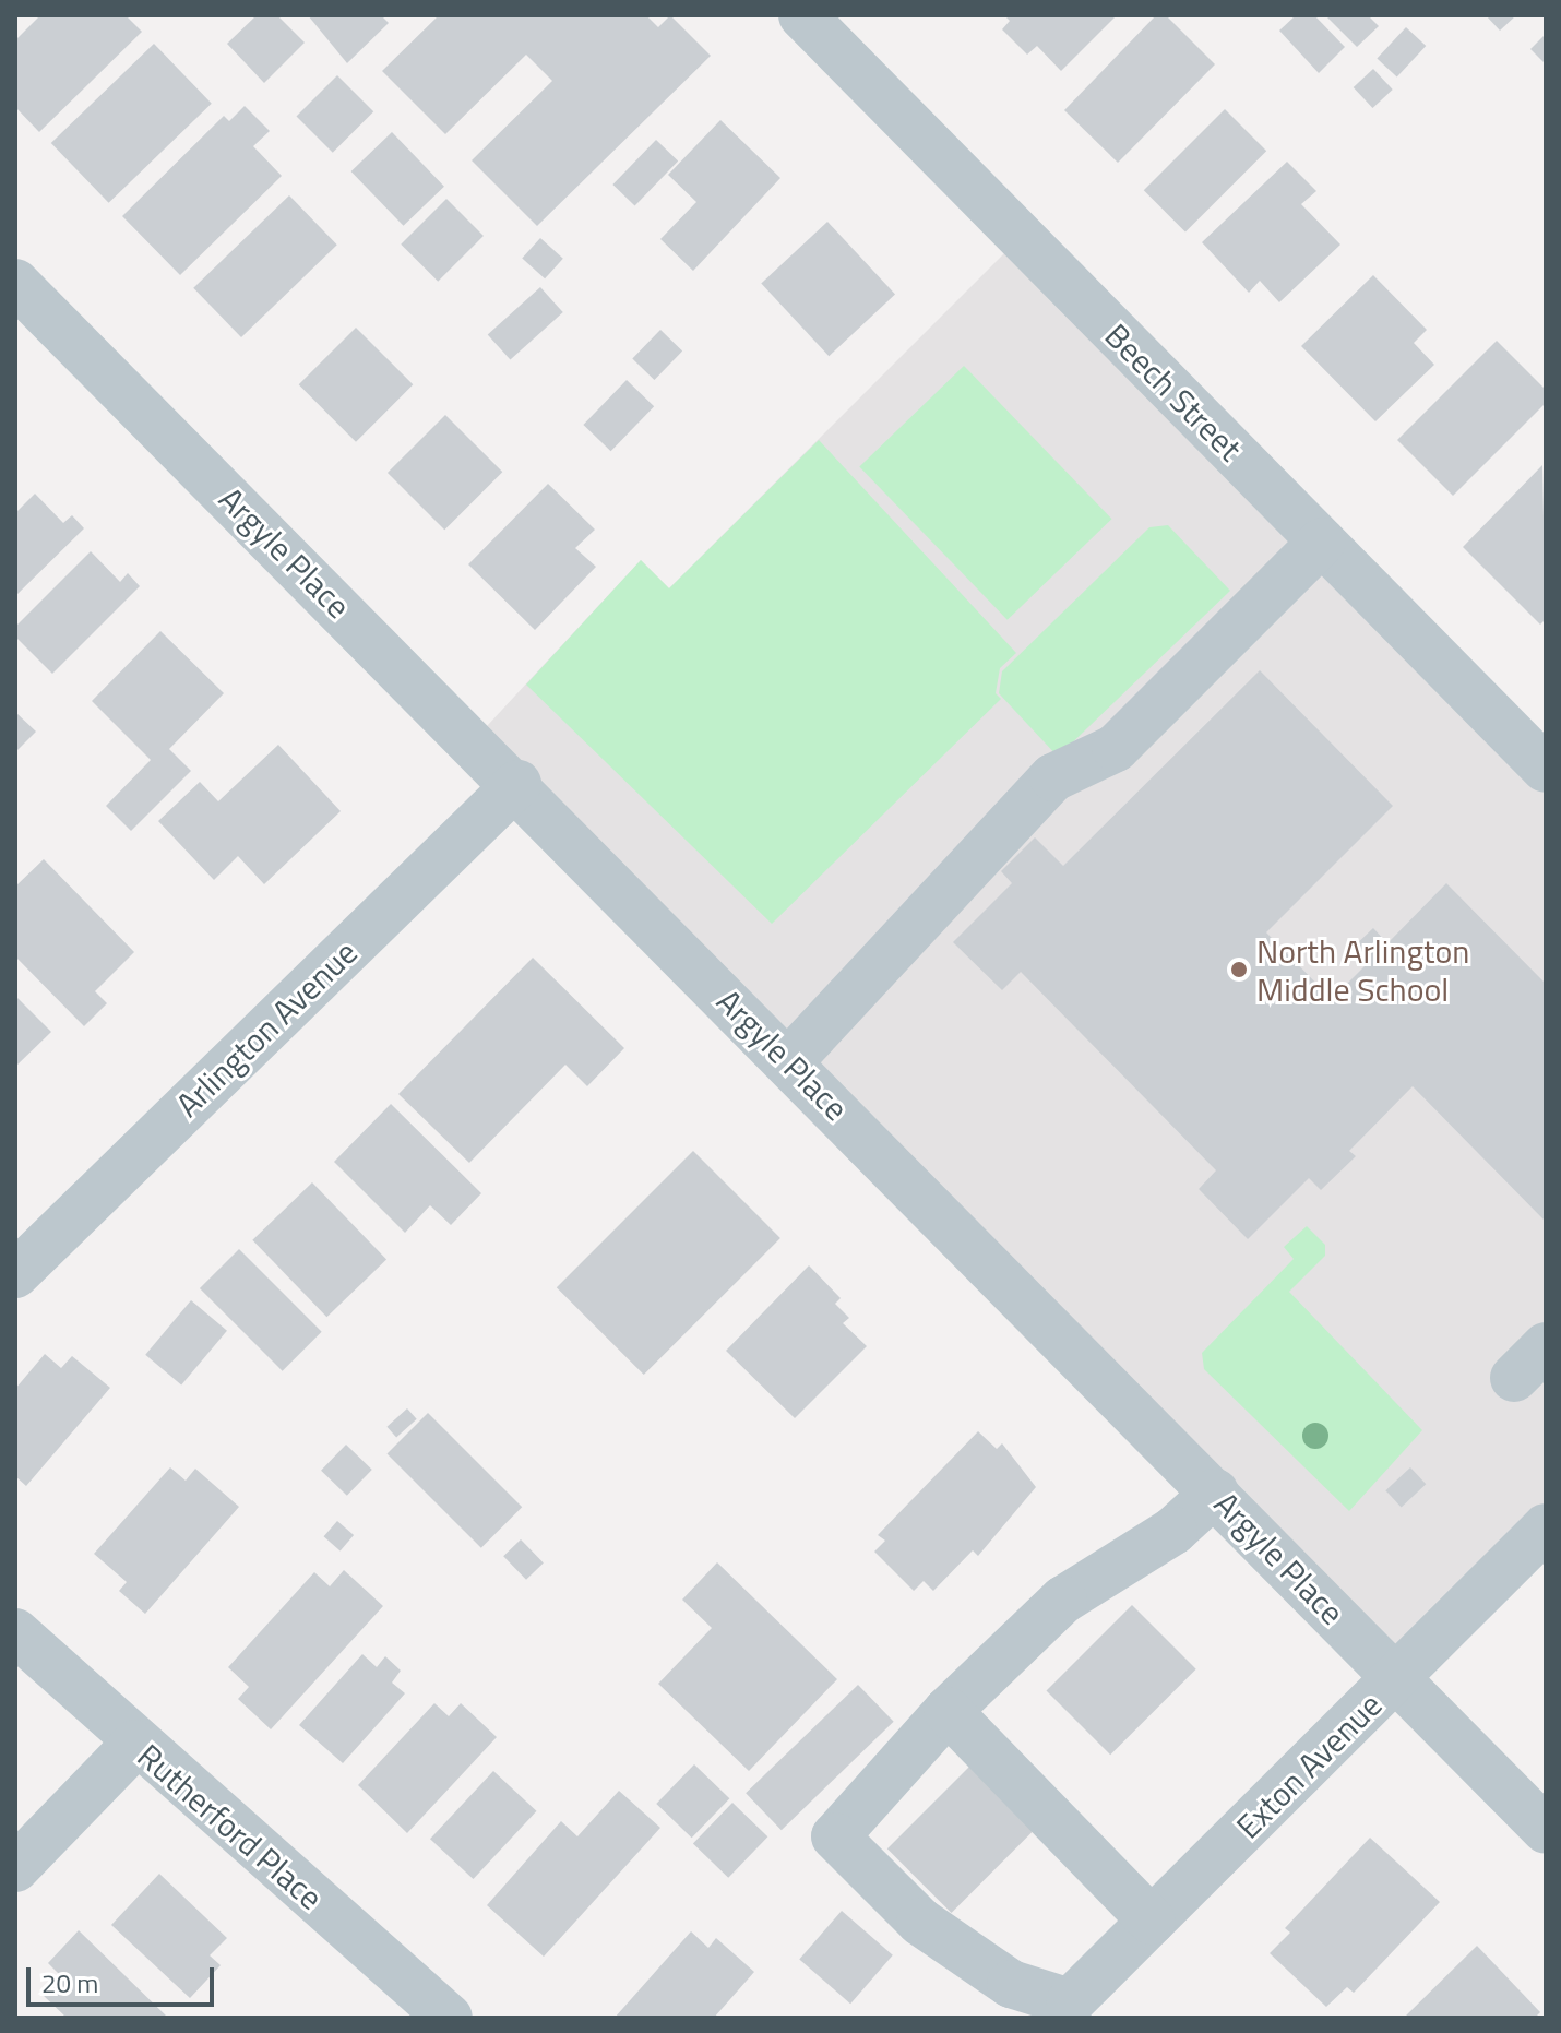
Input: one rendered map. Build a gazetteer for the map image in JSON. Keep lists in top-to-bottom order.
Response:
{
  "streets": {
    "street": [
      "Beech Street",
      "Argyle Place",
      "Arlington Avenue",
      "Exton Avenue",
      "Rutherford Place"
    ]
  },
  "crossings": [
    ["Argyle Place", "Arlington Avenue"],
    ["Argyle Place", "Exton Avenue"]
  ],
  "places": ["North Arlington Middle School"],
  "scale_bar": "20 m"
}
